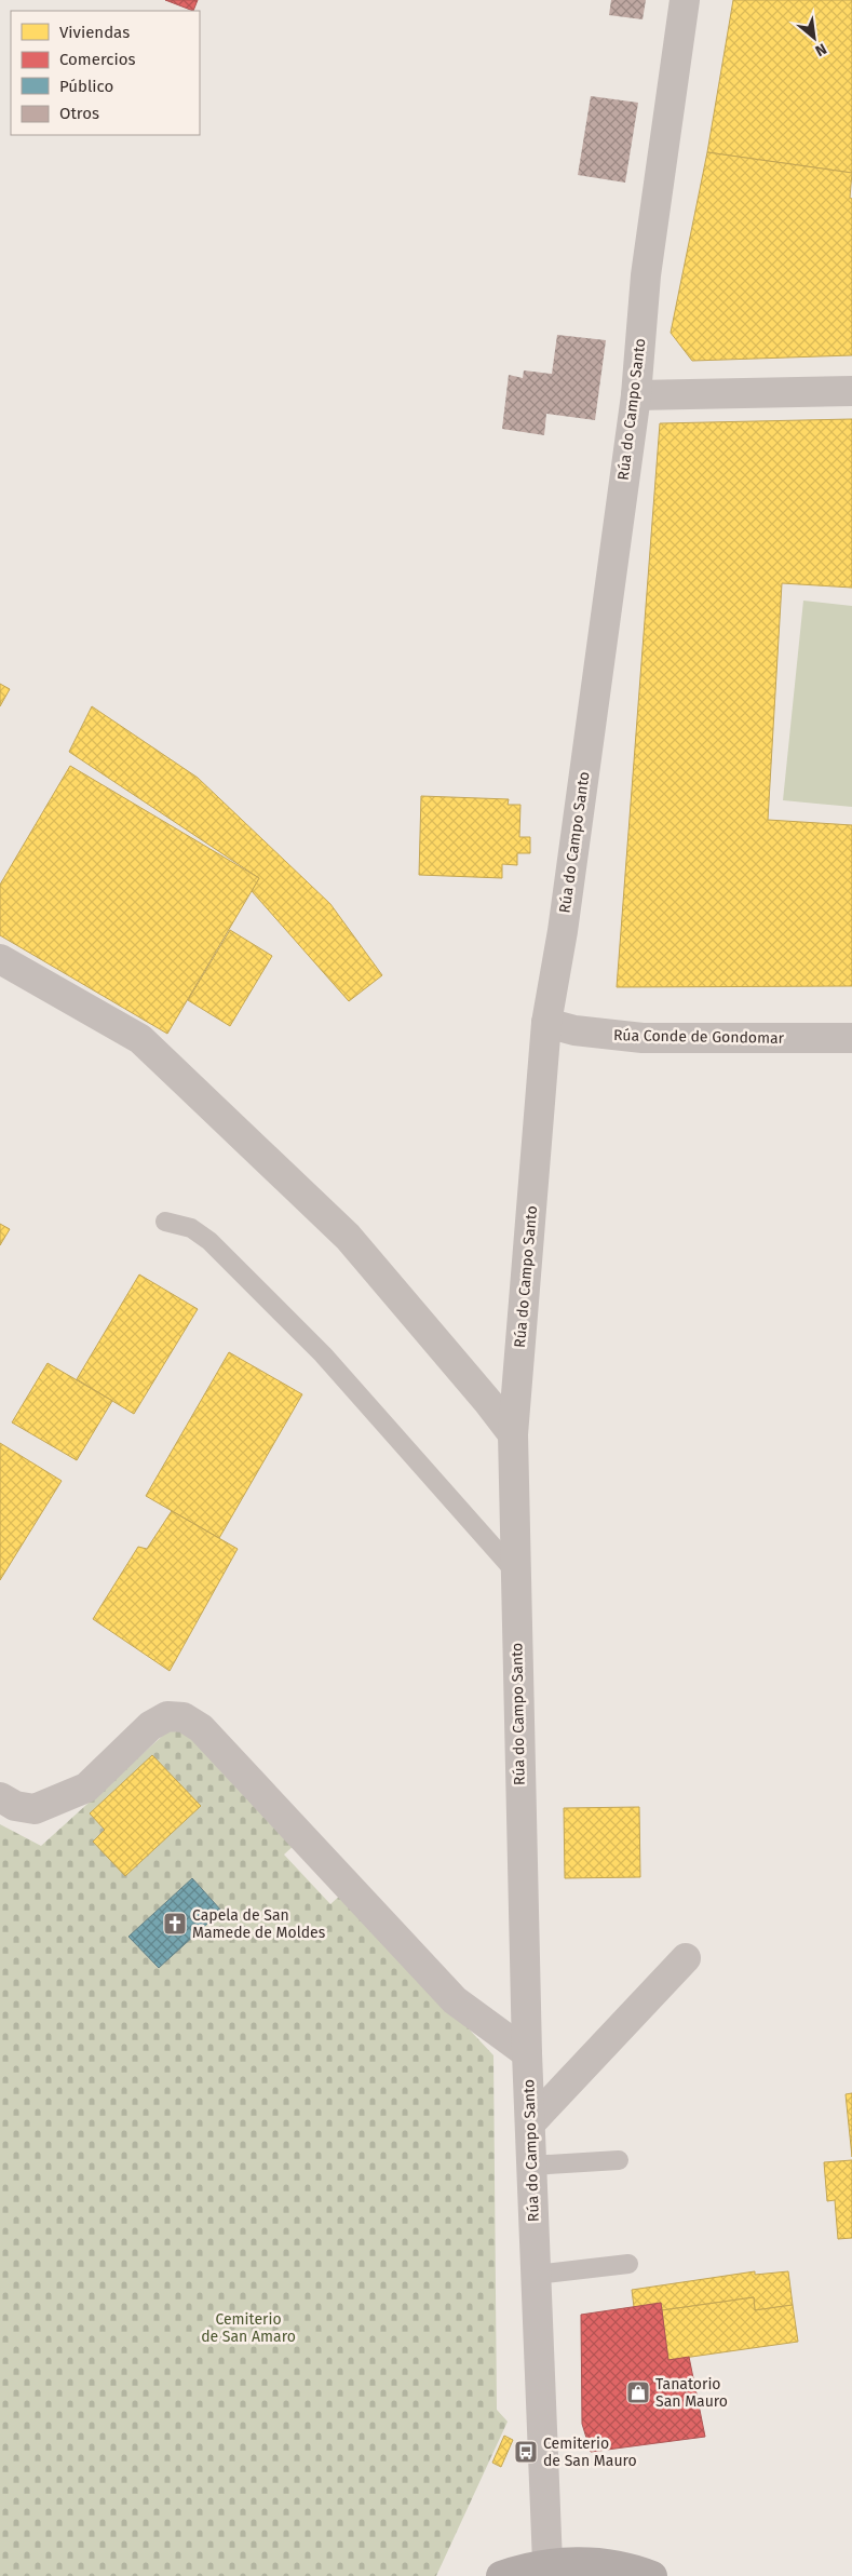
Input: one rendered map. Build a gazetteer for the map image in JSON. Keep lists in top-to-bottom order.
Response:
{
  "streets": {
    "street": ["Rúa do Campo Santo", "Rúa Conde de Gondomar"]
  },
  "crossings": [
    ["Rúa do Campo Santo", "Rúa Conde de Gondomar"]
  ],
  "parks": ["Cemiterio de San Amaro"],
  "places": {
    "church": ["Capela de San Mamede de Moldes"],
    "shop": ["Tanatorio San Mauro"],
    "bus stop": ["Cemiterio de San Mauro"]
  },
  "legend": [
    "Viviendas",
    "Comercios",
    "Público",
    "Otros"
  ],
  "north": "bottom right"
}
